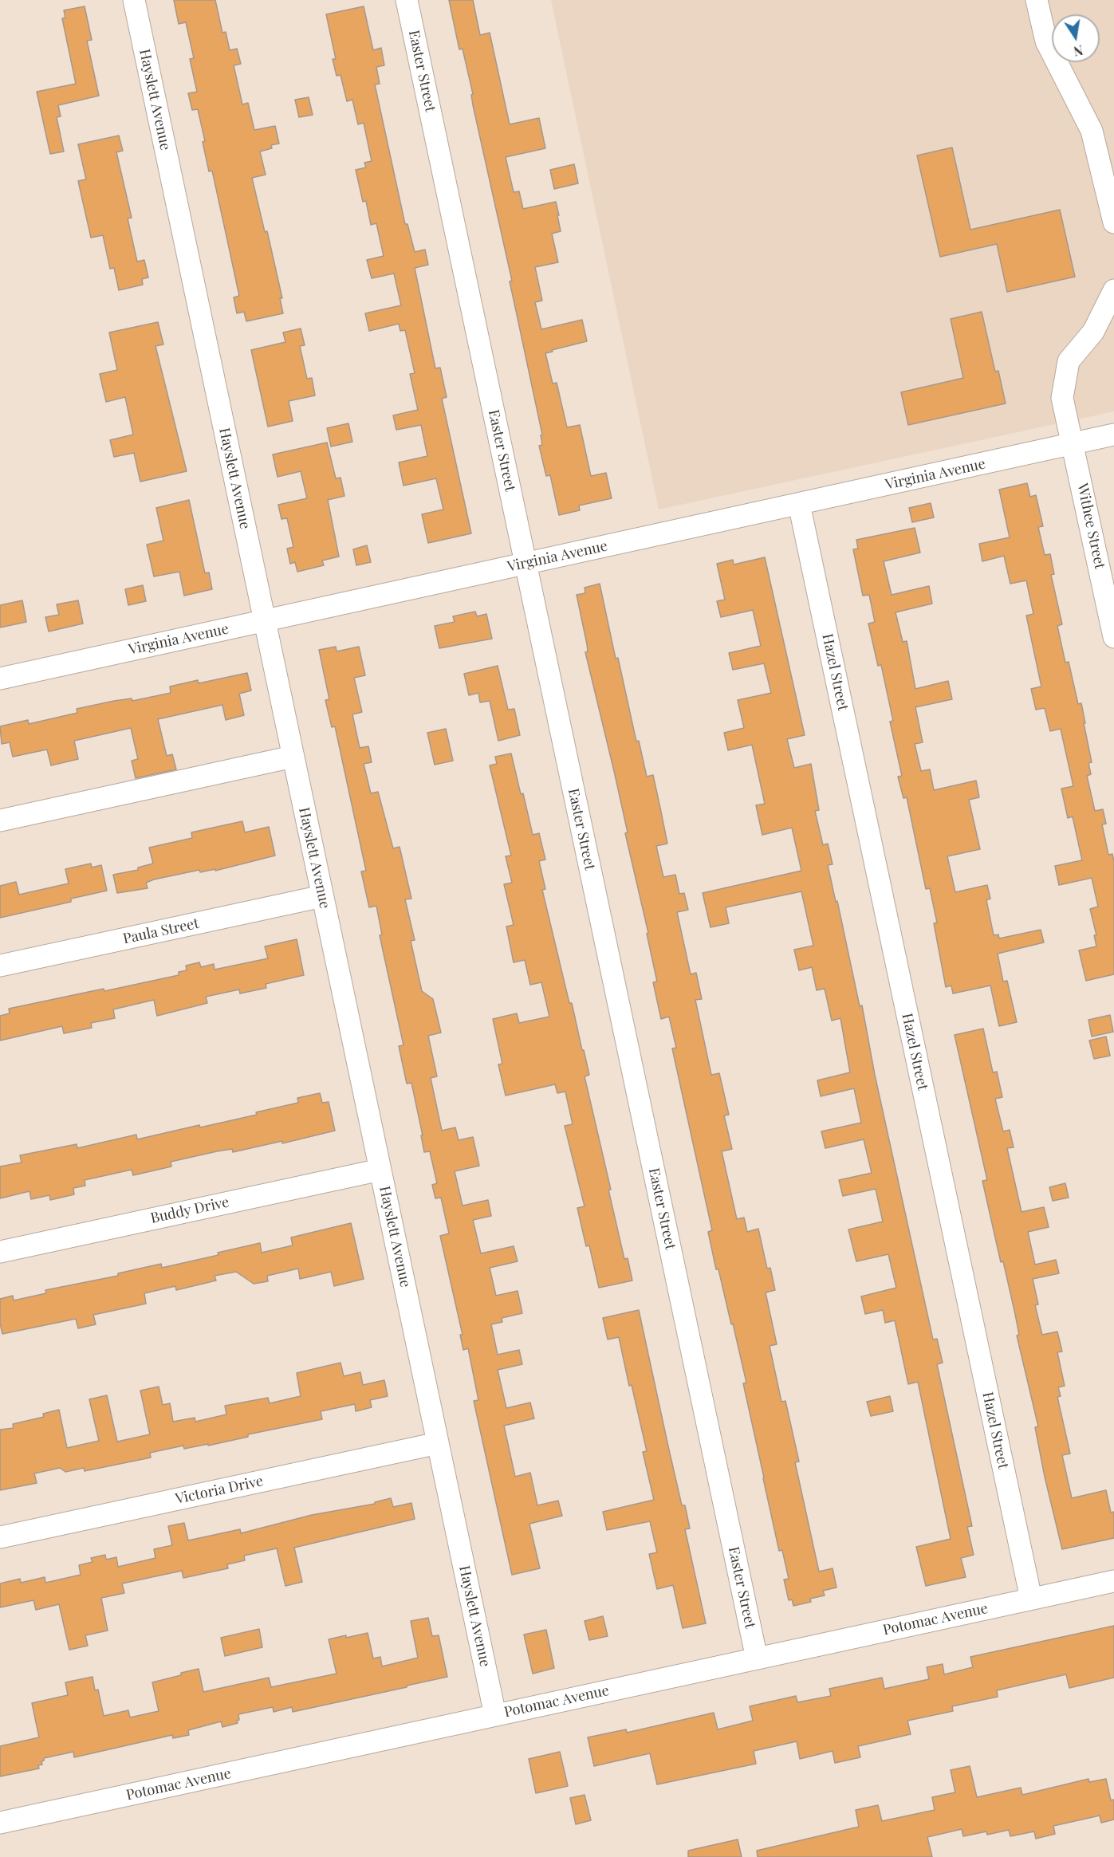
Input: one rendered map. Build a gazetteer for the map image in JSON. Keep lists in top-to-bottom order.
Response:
{
  "streets": {
    "street": [
      "Easter Street",
      "Hayslett Avenue",
      "Virginia Avenue",
      "Withee Street",
      "Hazel Street",
      "Paula Street",
      "Buddy Drive",
      "Victoria Drive",
      "Potomac Avenue"
    ]
  },
  "crossings": [
    ["Easter Street", "Virginia Avenue"],
    ["Easter Street", "Potomac Avenue"],
    ["Hayslett Avenue", "Virginia Avenue"],
    ["Hayslett Avenue", "Paula Street"],
    ["Hayslett Avenue", "Buddy Drive"],
    ["Hayslett Avenue", "Victoria Drive"],
    ["Hayslett Avenue", "Potomac Avenue"],
    ["Virginia Avenue", "Withee Street"],
    ["Virginia Avenue", "Hazel Street"],
    ["Hazel Street", "Potomac Avenue"]
  ],
  "north": "bottom"
}
